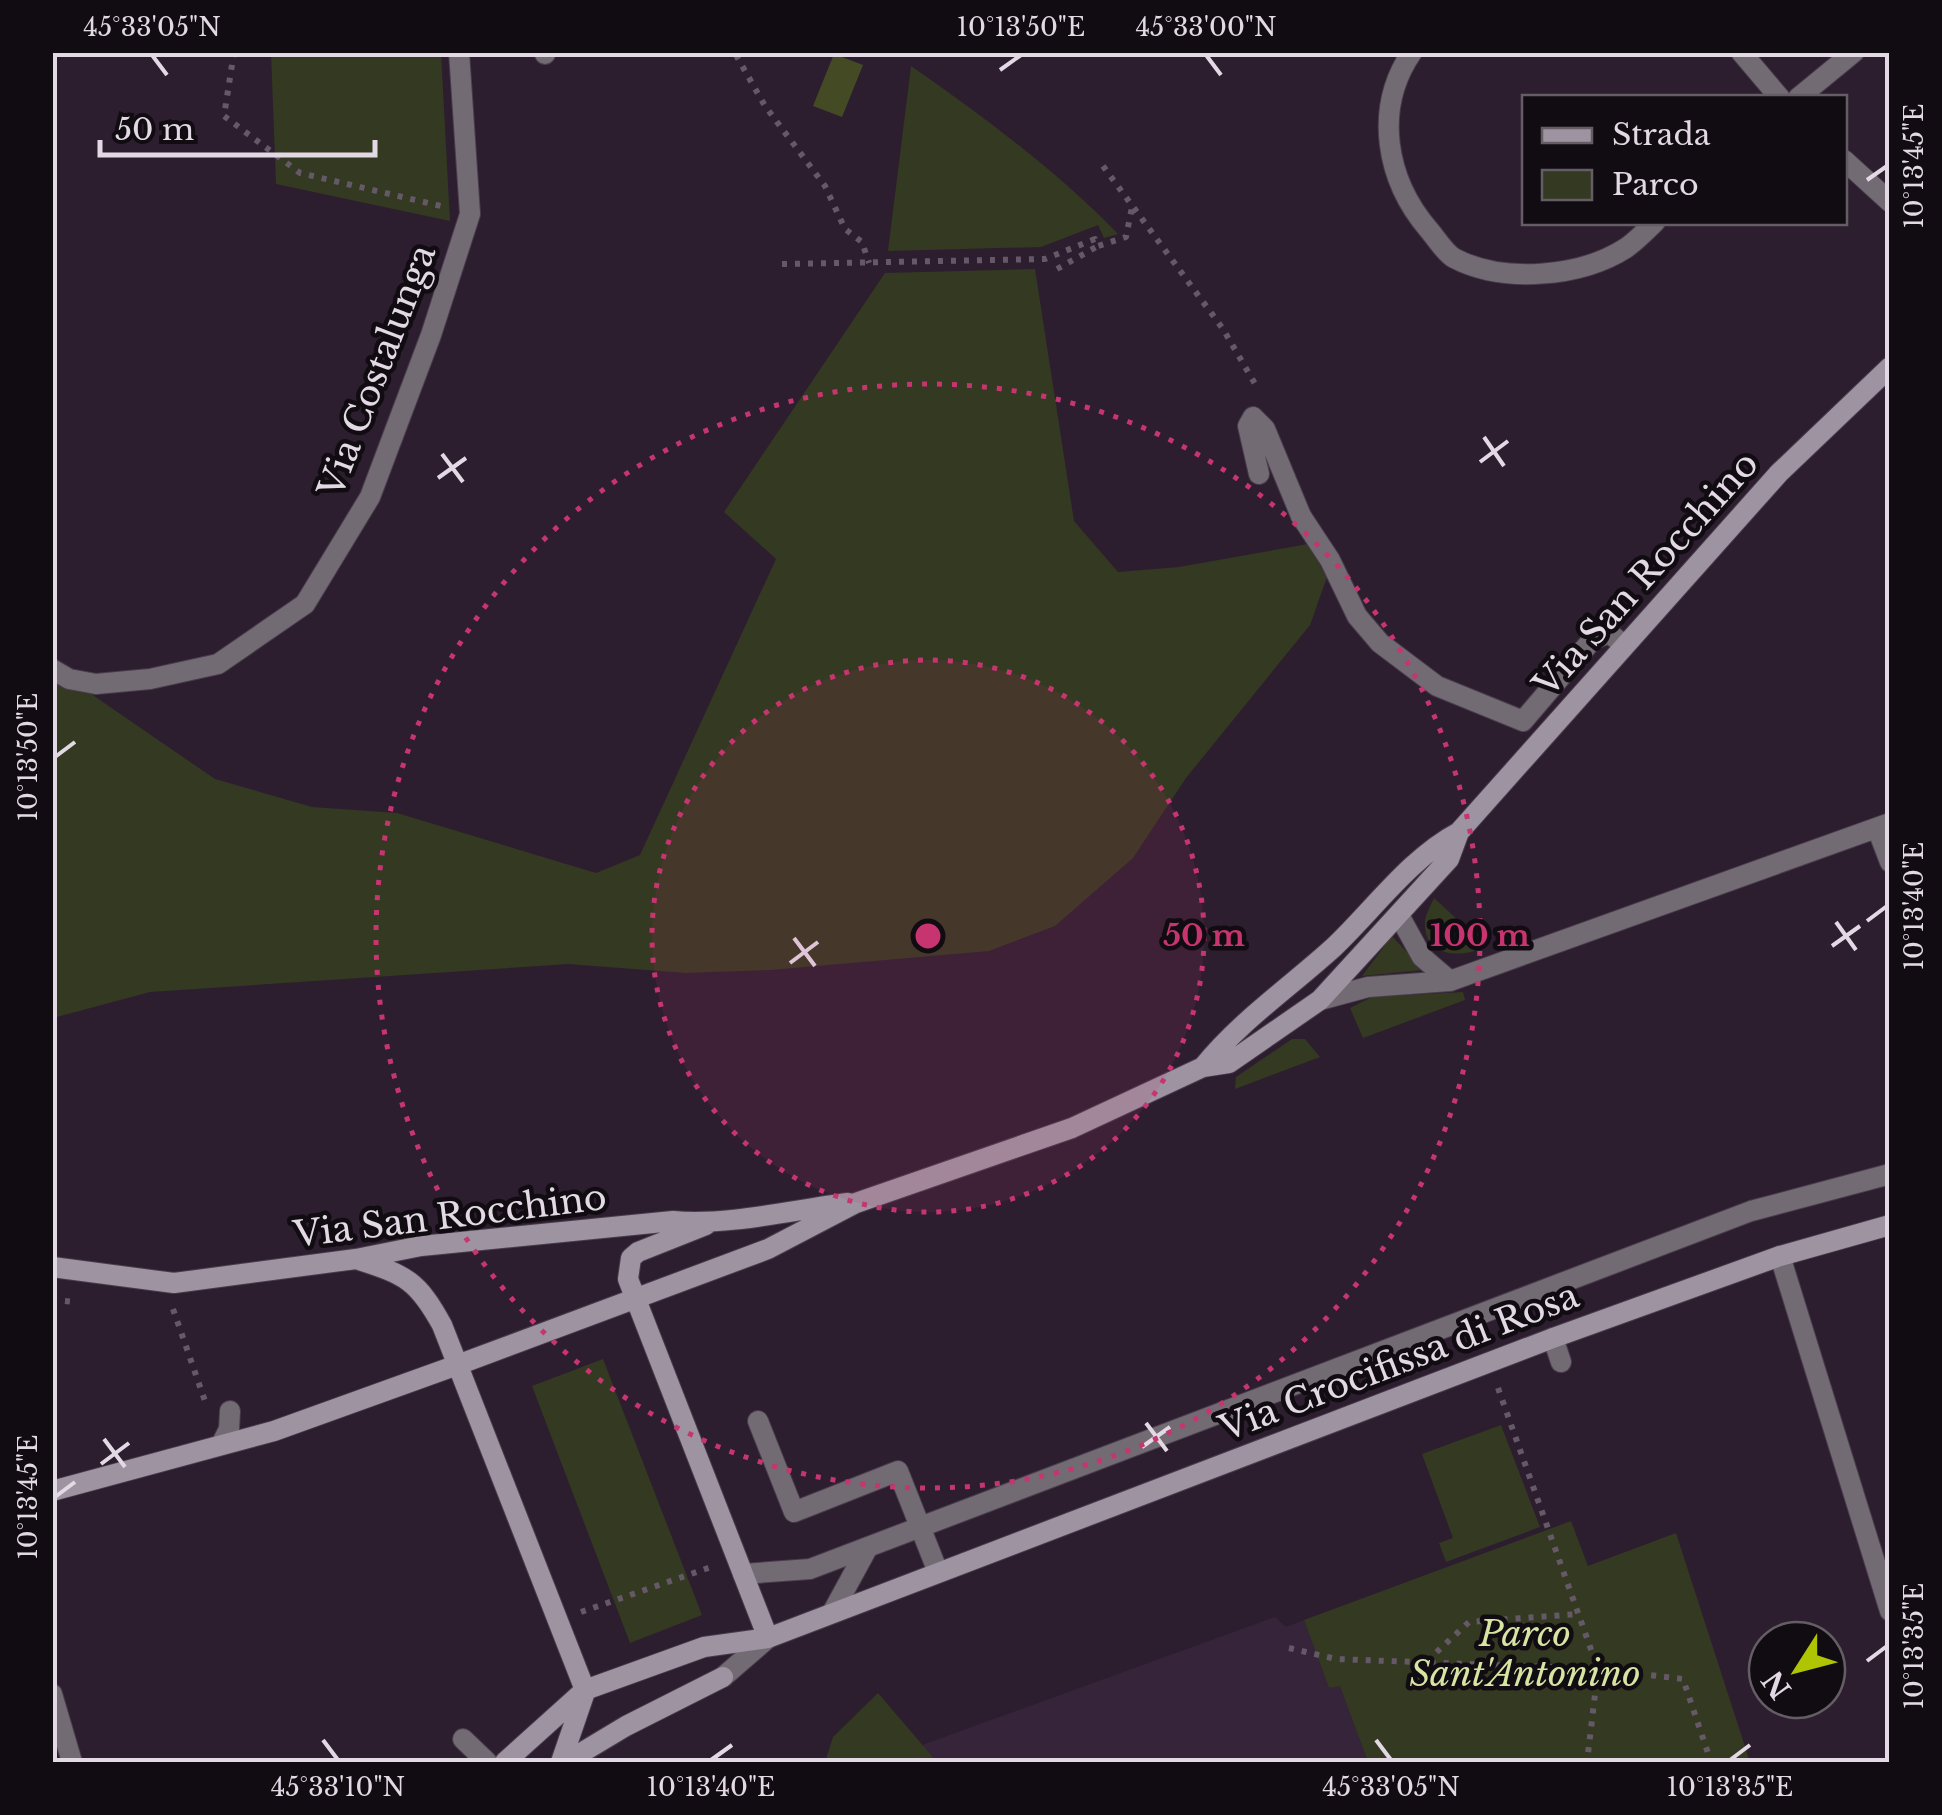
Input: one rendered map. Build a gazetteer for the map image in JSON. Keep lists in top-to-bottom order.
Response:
{
  "streets": {
    "street": ["Via Costalunga", "Via San Rocchino", "Via Crocifissa di Rosa"]
  },
  "parks": ["Parco Sant'Antonino"],
  "legend": ["Strada", "Parco"],
  "scale_bar": "50 m",
  "north": "bottom left",
  "coordinates": [
    "45°33'05\"N",
    "10°13'50\"E",
    "45°33'00\"N",
    "10°13'45\"E",
    "10°13'40\"E",
    "10°13'35\"E",
    "45°33'10\"N"
  ],
  "rings": ["50 m", "100 m"]
}
